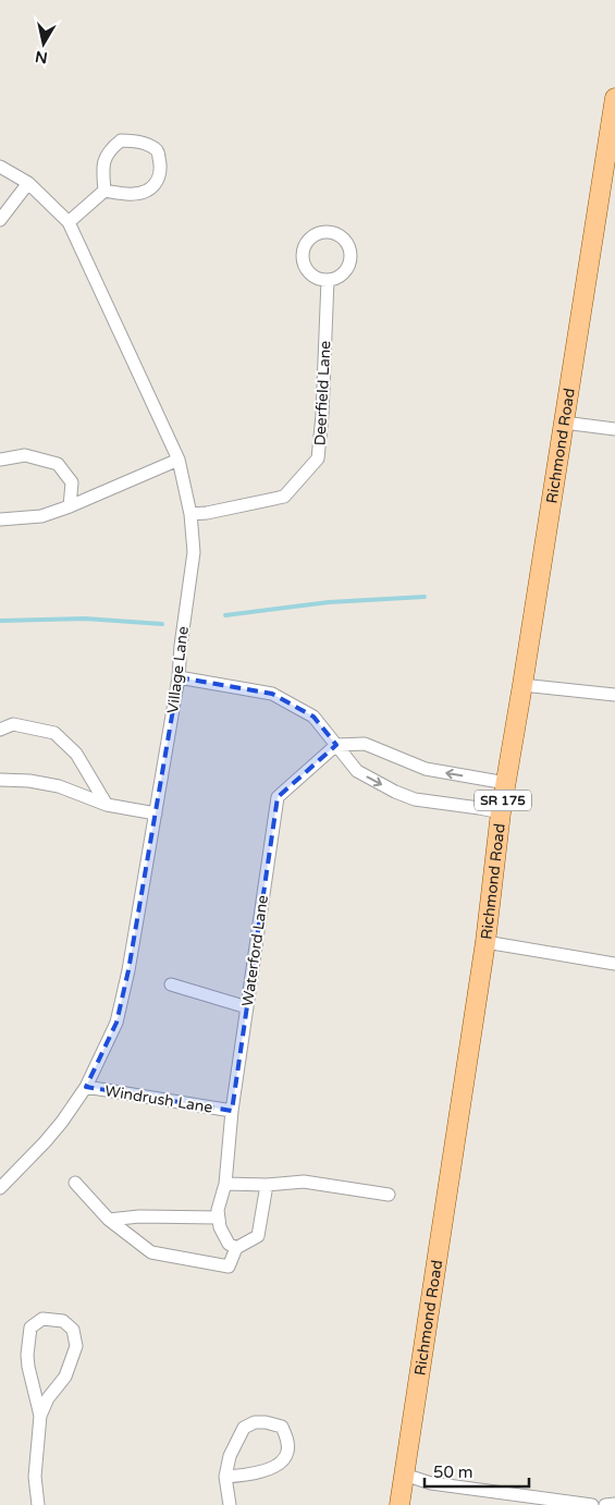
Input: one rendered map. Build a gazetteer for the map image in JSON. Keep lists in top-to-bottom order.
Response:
{
  "streets": {
    "main road": ["Richmond Road", "SR 175"],
    "street": [
      "Deerfield Lane",
      "Village Lane",
      "Waterford Lane",
      "Windrush Lane"
    ]
  },
  "crossings": [
    ["Deerfield Lane", "Village Lane"],
    ["Village Lane", "Windrush Lane"],
    ["Waterford Lane", "Windrush Lane"]
  ],
  "scale_bar": "50 m",
  "north": "bottom"
}
